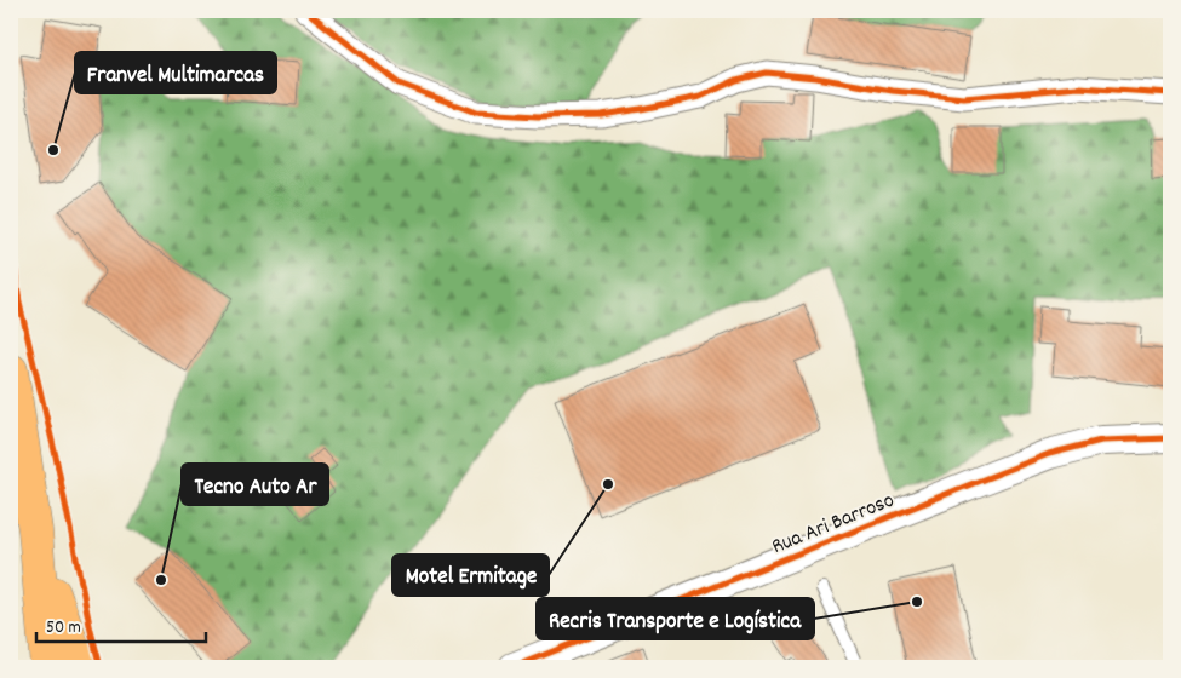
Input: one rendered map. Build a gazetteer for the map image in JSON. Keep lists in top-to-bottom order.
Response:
{
  "streets": {
    "street": ["Rua Ari Barroso"]
  },
  "places": [
    "Franvel Multimarcas",
    "Motel Ermitage",
    "Tecno Auto Ar",
    "Recris Transporte e Logística"
  ],
  "scale_bar": "50 m"
}
